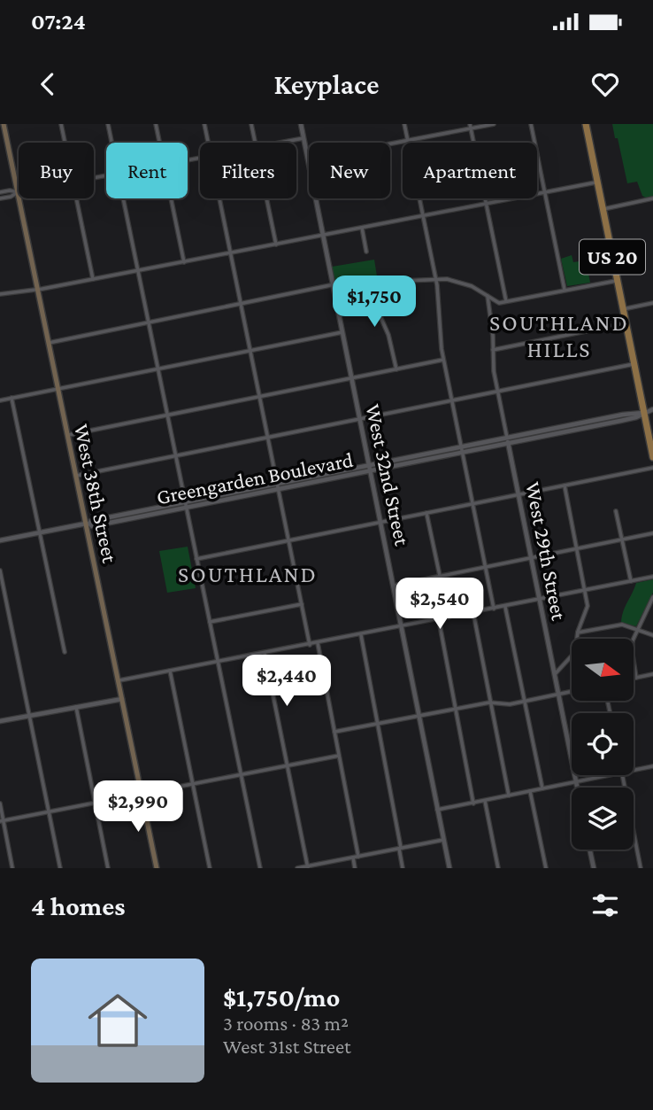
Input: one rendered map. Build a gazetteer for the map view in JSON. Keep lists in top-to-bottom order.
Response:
{
  "streets": {
    "main road": ["US 20", "West 38th Street"],
    "street": ["West 32nd Street", "Greengarden Boulevard", "West 29th Street"]
  },
  "crossings": [
    ["US 20", "Greengarden Boulevard"],
    ["West 32nd Street", "Greengarden Boulevard"],
    ["Greengarden Boulevard", "West 38th Street"],
    ["Greengarden Boulevard", "West 29th Street"]
  ],
  "districts": ["SOUTHLAND HILLS", "SOUTHLAND"],
  "north": "right",
  "page": {
    "status": "07:24",
    "header": "Keyplace",
    "chip": [
      "Buy",
      "Rent",
      "Filters",
      "New",
      "Apartment"
    ],
    "price": [
      "$1,750",
      "$2,540",
      "$2,440",
      "$2,990"
    ],
    "heading": "4 homes",
    "list": [
      {
        "name": "$1,750/mo",
        "note": "3 rooms · 83 m² · West 31st Street"
      }
    ]
  }
}
